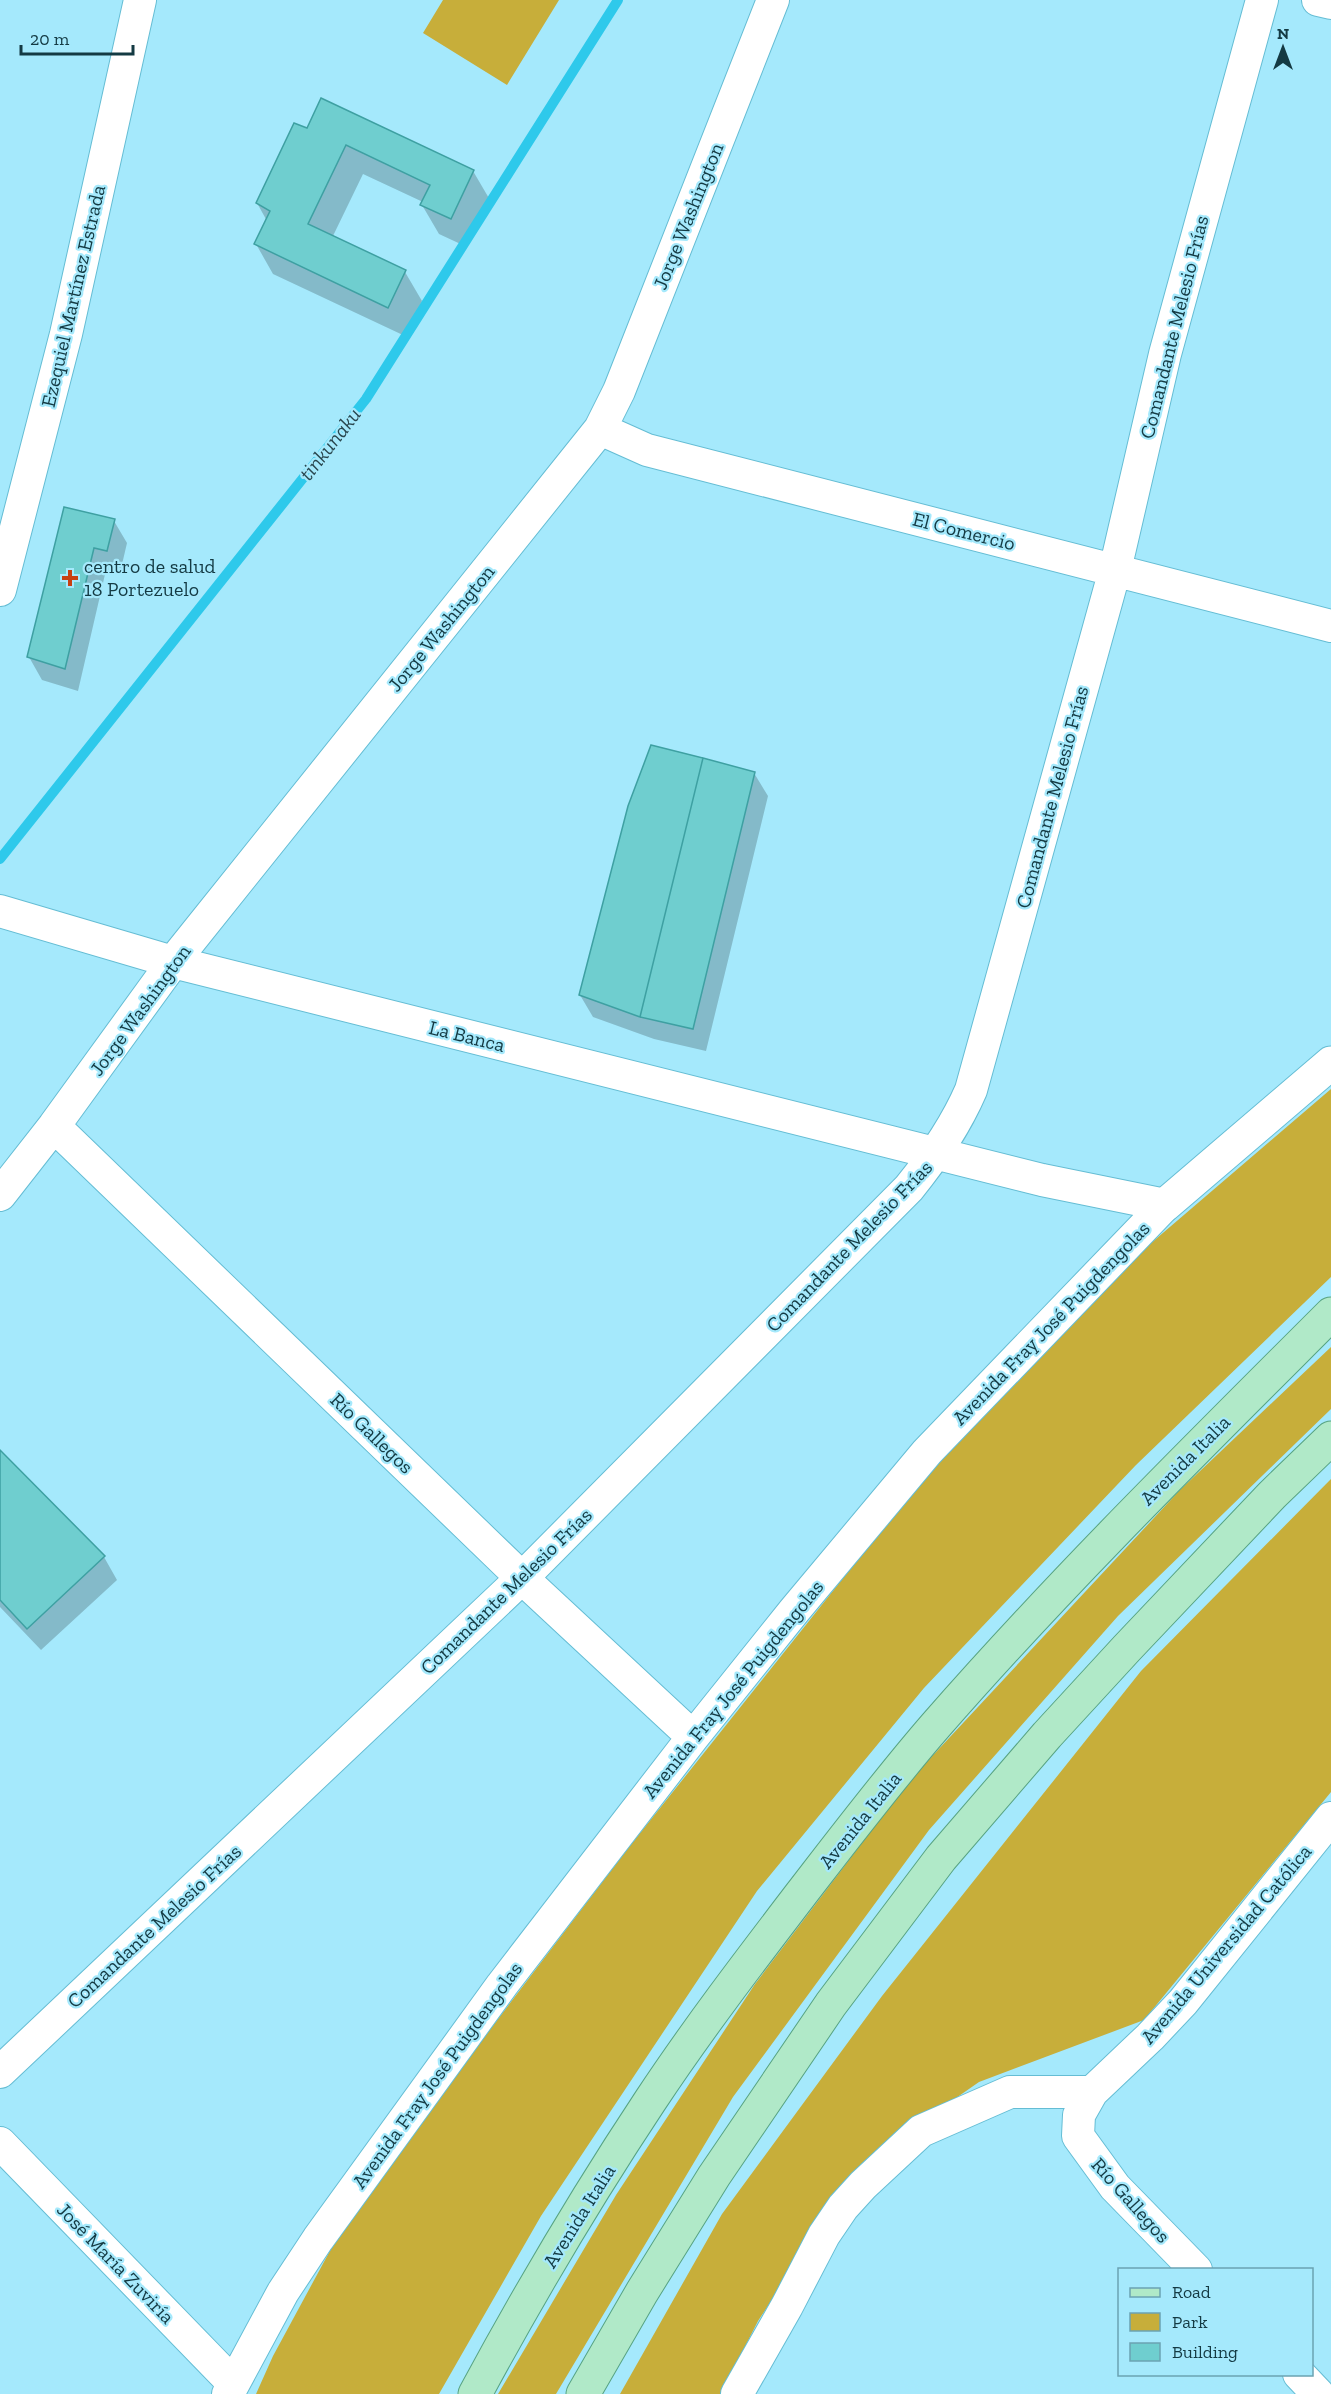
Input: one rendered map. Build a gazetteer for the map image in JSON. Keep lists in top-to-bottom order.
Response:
{
  "streets": {
    "main road": ["Avenida Italia"],
    "street": [
      "Jorge Washington",
      "Ezequiel Martínez Estrada",
      "Comandante Melesio Frías",
      "El Comercio",
      "La Banca",
      "Avenida Fray José Puigdengolas",
      "Río Gallegos",
      "Avenida Universidad Católica",
      "José María Zuviría"
    ]
  },
  "crossings": [
    ["Jorge Washington", "El Comercio"],
    ["Jorge Washington", "La Banca"],
    ["Jorge Washington", "Río Gallegos"],
    ["Comandante Melesio Frías", "El Comercio"],
    ["Comandante Melesio Frías", "La Banca"],
    ["Comandante Melesio Frías", "Río Gallegos"],
    ["La Banca", "Avenida Fray José Puigdengolas"],
    ["Avenida Fray José Puigdengolas", "Río Gallegos"],
    ["Avenida Fray José Puigdengolas", "José María Zuviría"],
    ["Río Gallegos", "Avenida Universidad Católica"]
  ],
  "water": ["tinkunaku"],
  "places": {
    "health": ["centro de salud 18 Portezuelo"]
  },
  "legend": ["Road", "Park", "Building"],
  "scale_bar": "20 m",
  "north": "top"
}
